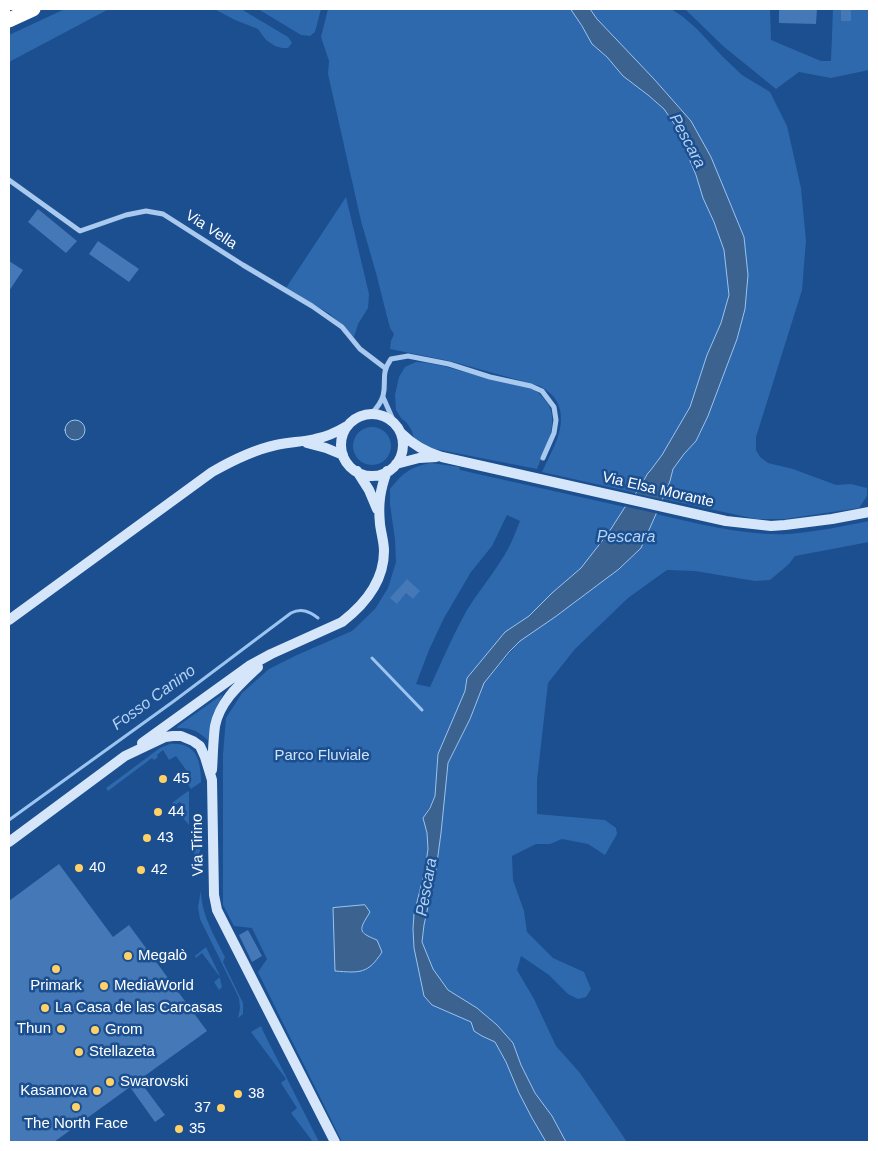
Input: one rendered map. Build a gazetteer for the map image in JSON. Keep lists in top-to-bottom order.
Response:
{
  "streets": {
    "street": ["Via Vella", "Via Elsa Morante", "Via Tirino"]
  },
  "water": ["Pescara", "Fosso Canino"],
  "parks": ["Parco Fluviale"],
  "places": [
    "45",
    "44",
    "43",
    "40",
    "42",
    "Megalò",
    "Primark",
    "MediaWorld",
    "La Casa de las Carcasas",
    "Thun",
    "Grom",
    "Stellazeta",
    "Swarovski",
    "Kasanova",
    "38",
    "The North Face",
    "37",
    "35"
  ]
}
